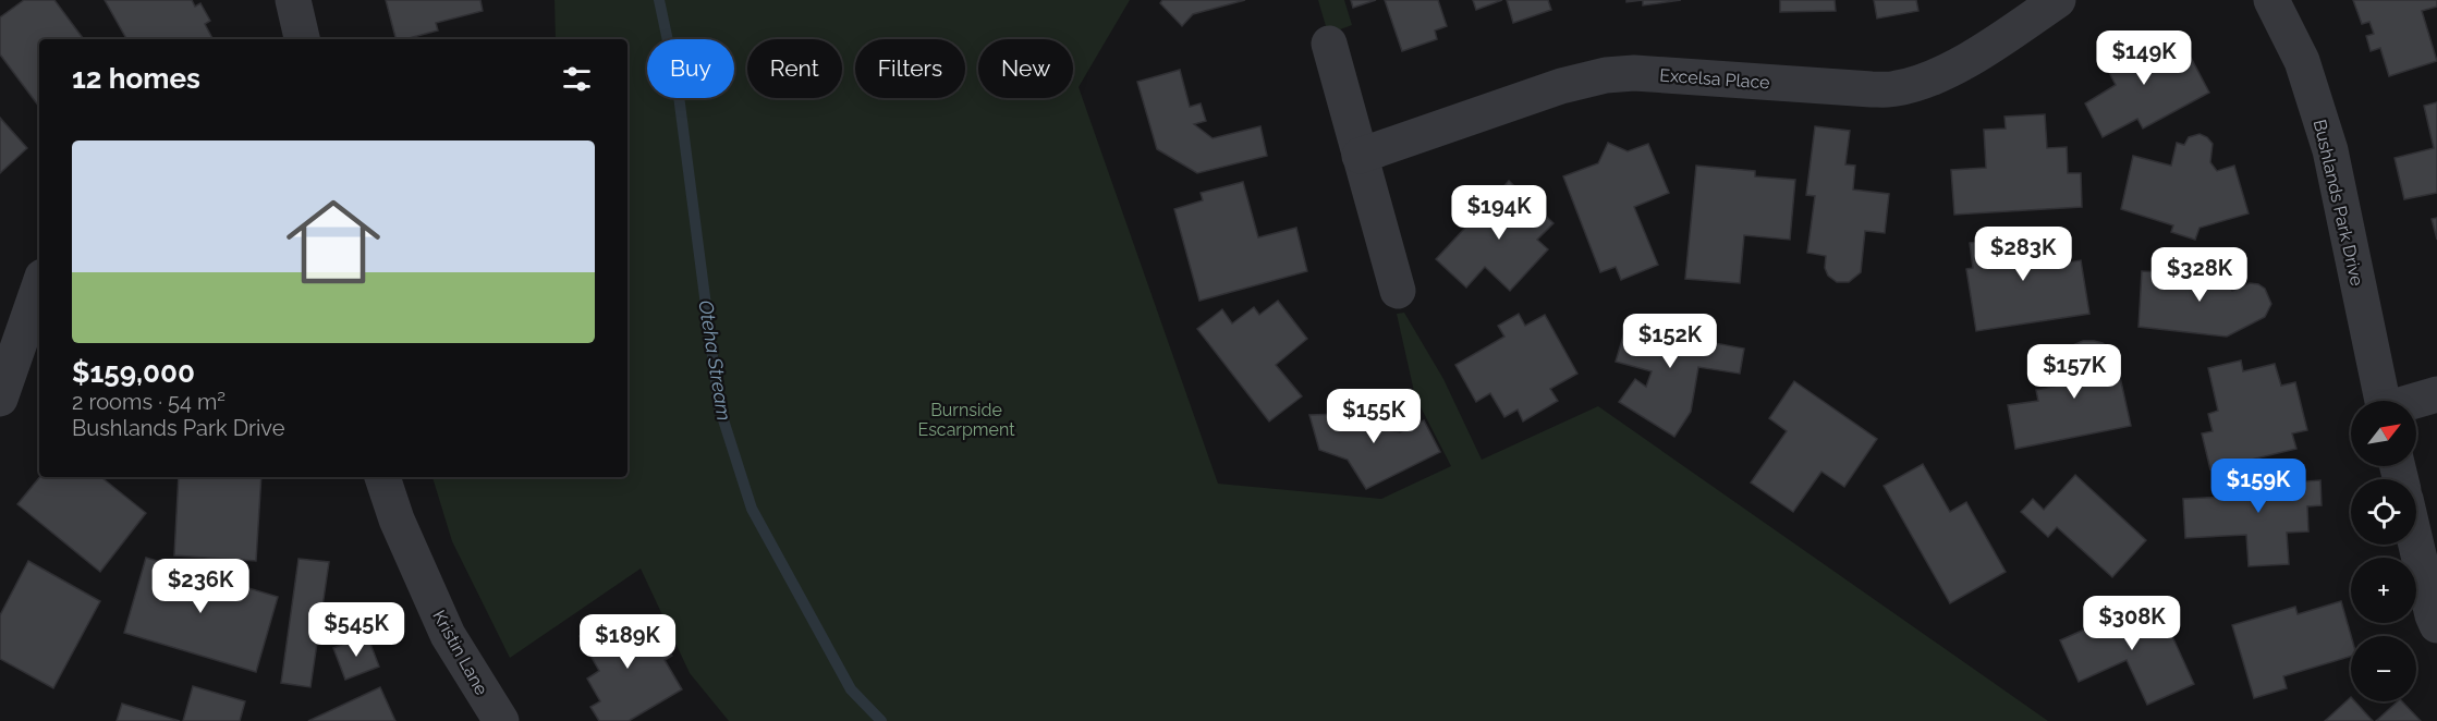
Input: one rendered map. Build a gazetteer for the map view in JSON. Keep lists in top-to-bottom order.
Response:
{
  "streets": {
    "street": ["Excelsa Place", "Bushlands Park Drive", "Kristin Lane"]
  },
  "water": ["Oteha Stream"],
  "parks": ["Burnside Escarpment"],
  "north": "top right",
  "page": {
    "price": [
      "$149K",
      "$194K",
      "$283K",
      "$328K",
      "$152K",
      "$157K",
      "$155K",
      "$159K",
      "$236K",
      "$308K",
      "$545K",
      "$189K"
    ],
    "chip": [
      "Buy",
      "Rent",
      "Filters",
      "New"
    ],
    "heading": "12 homes",
    "list": [
      {
        "name": "$159,000",
        "note": "2 rooms · 54 m² · Bushlands Park Drive"
      }
    ],
    "map_buttons": ["+", "−"]
  }
}
